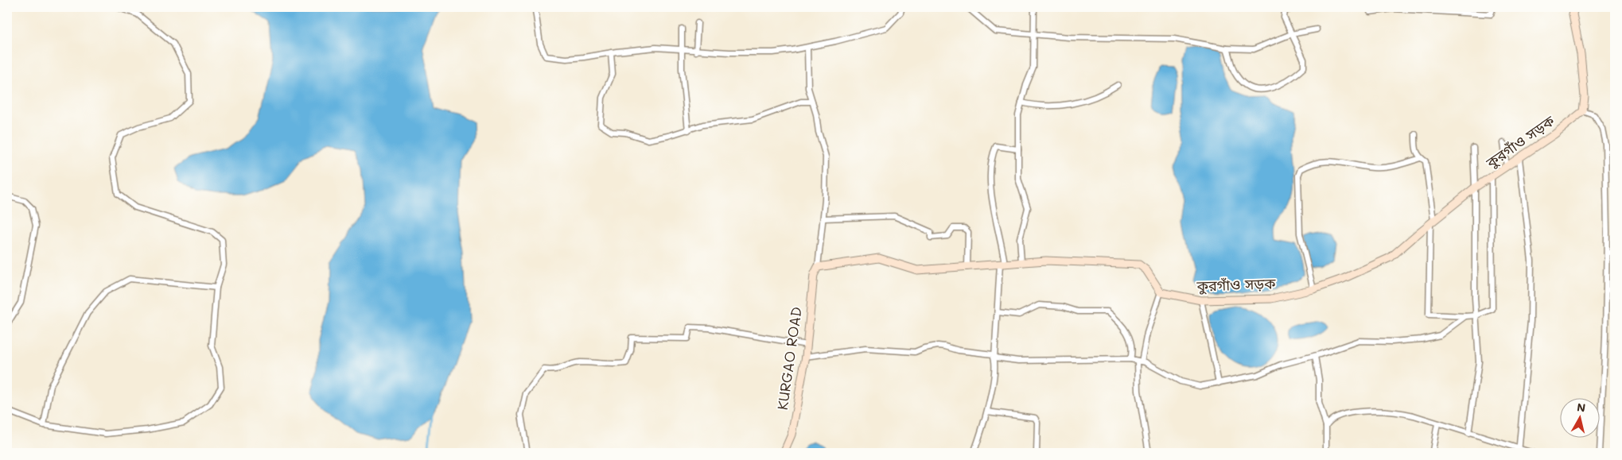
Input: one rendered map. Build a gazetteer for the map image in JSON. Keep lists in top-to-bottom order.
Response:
{
  "streets": {
    "street": ["কুরগাঁও সড়ক", "KURGAO ROAD"]
  },
  "north": "top"
}
